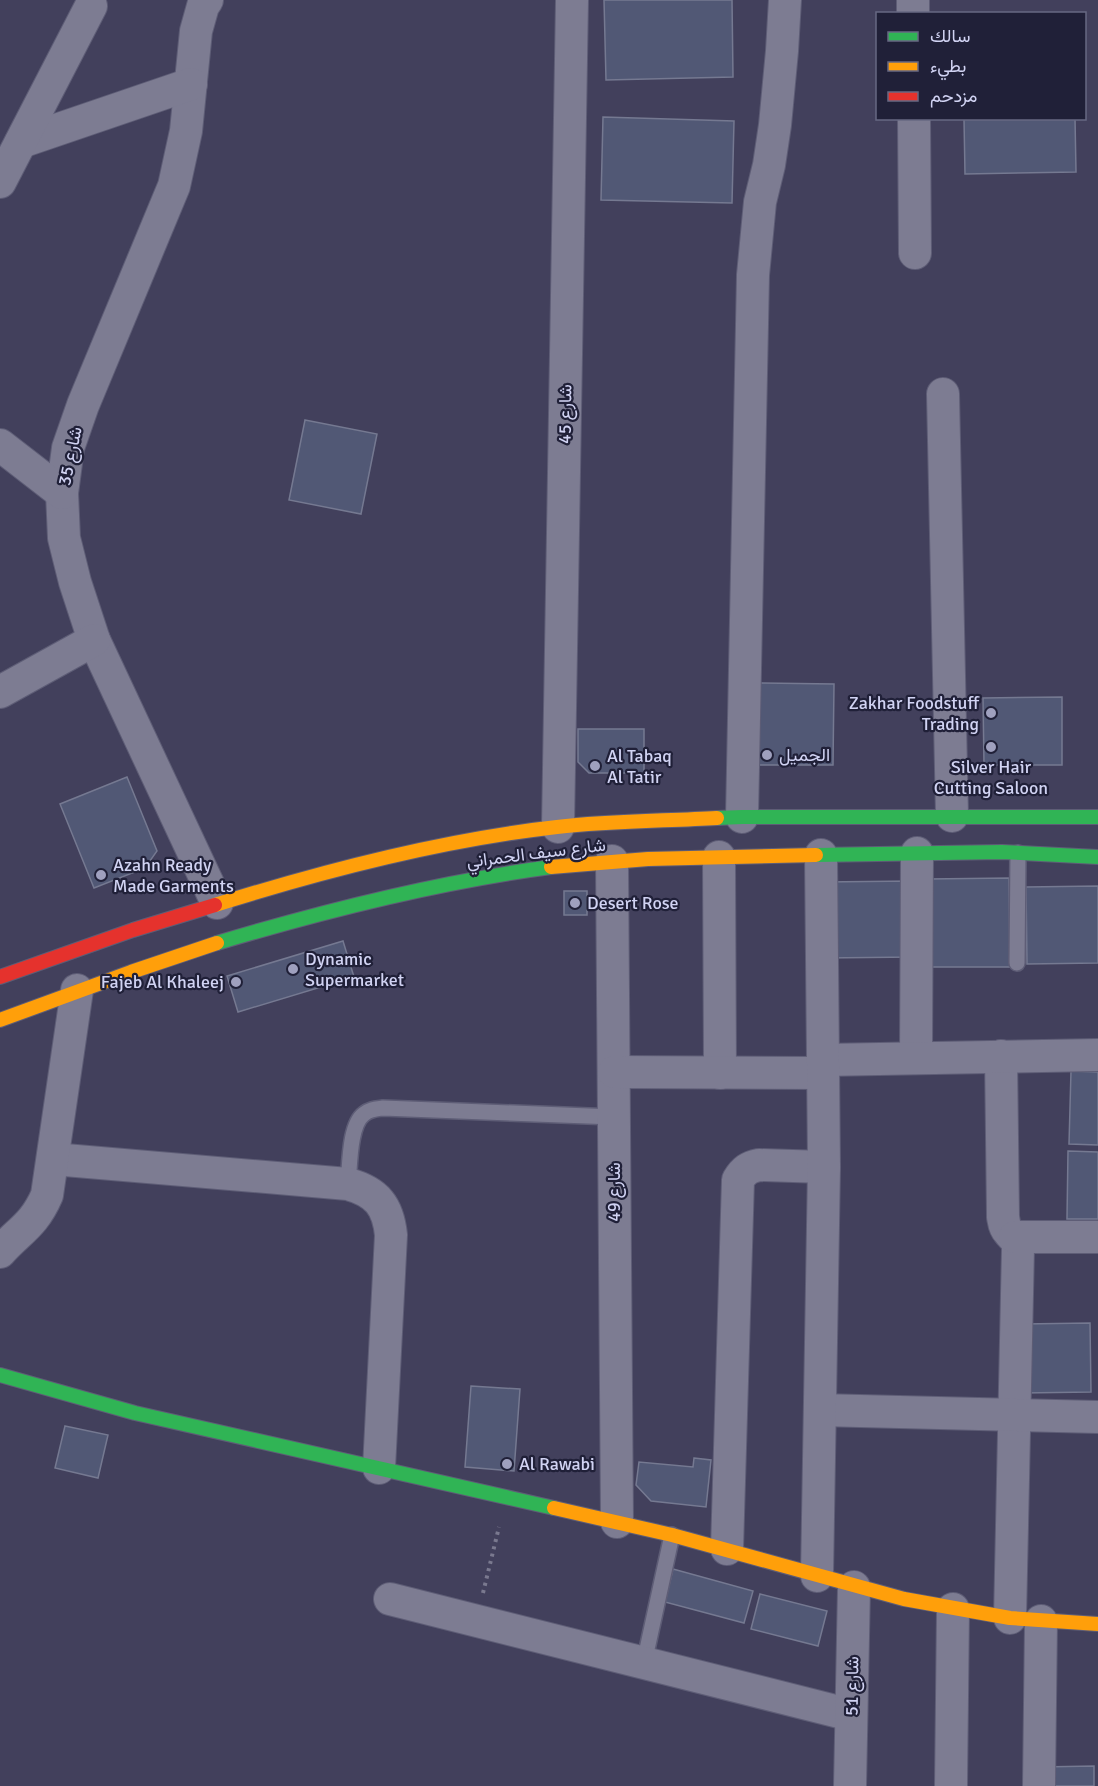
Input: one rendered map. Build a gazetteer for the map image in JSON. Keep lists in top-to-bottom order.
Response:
{
  "streets": {
    "street": [
      "شارع 45",
      "شارع 35",
      "شارع سيف الحمراني",
      "شارع 49",
      "شارع 51"
    ]
  },
  "crossings": [
    ["شارع 45", "شارع سيف الحمراني"],
    ["شارع 35", "شارع سيف الحمراني"],
    ["شارع سيف الحمراني", "شارع 49"]
  ],
  "places": [
    "Zakhar Foodstuff Trading",
    "Silver Hair Cutting Saloon",
    "الجميل",
    "Al Tabaq Al Tatir",
    "Azahn Ready Made Garments",
    "Desert Rose",
    "Dynamic Supermarket",
    "Fajeb Al Khaleej",
    "Al Rawabi"
  ],
  "legend": ["سالك", "بطيء", "مزدحم"]
}
